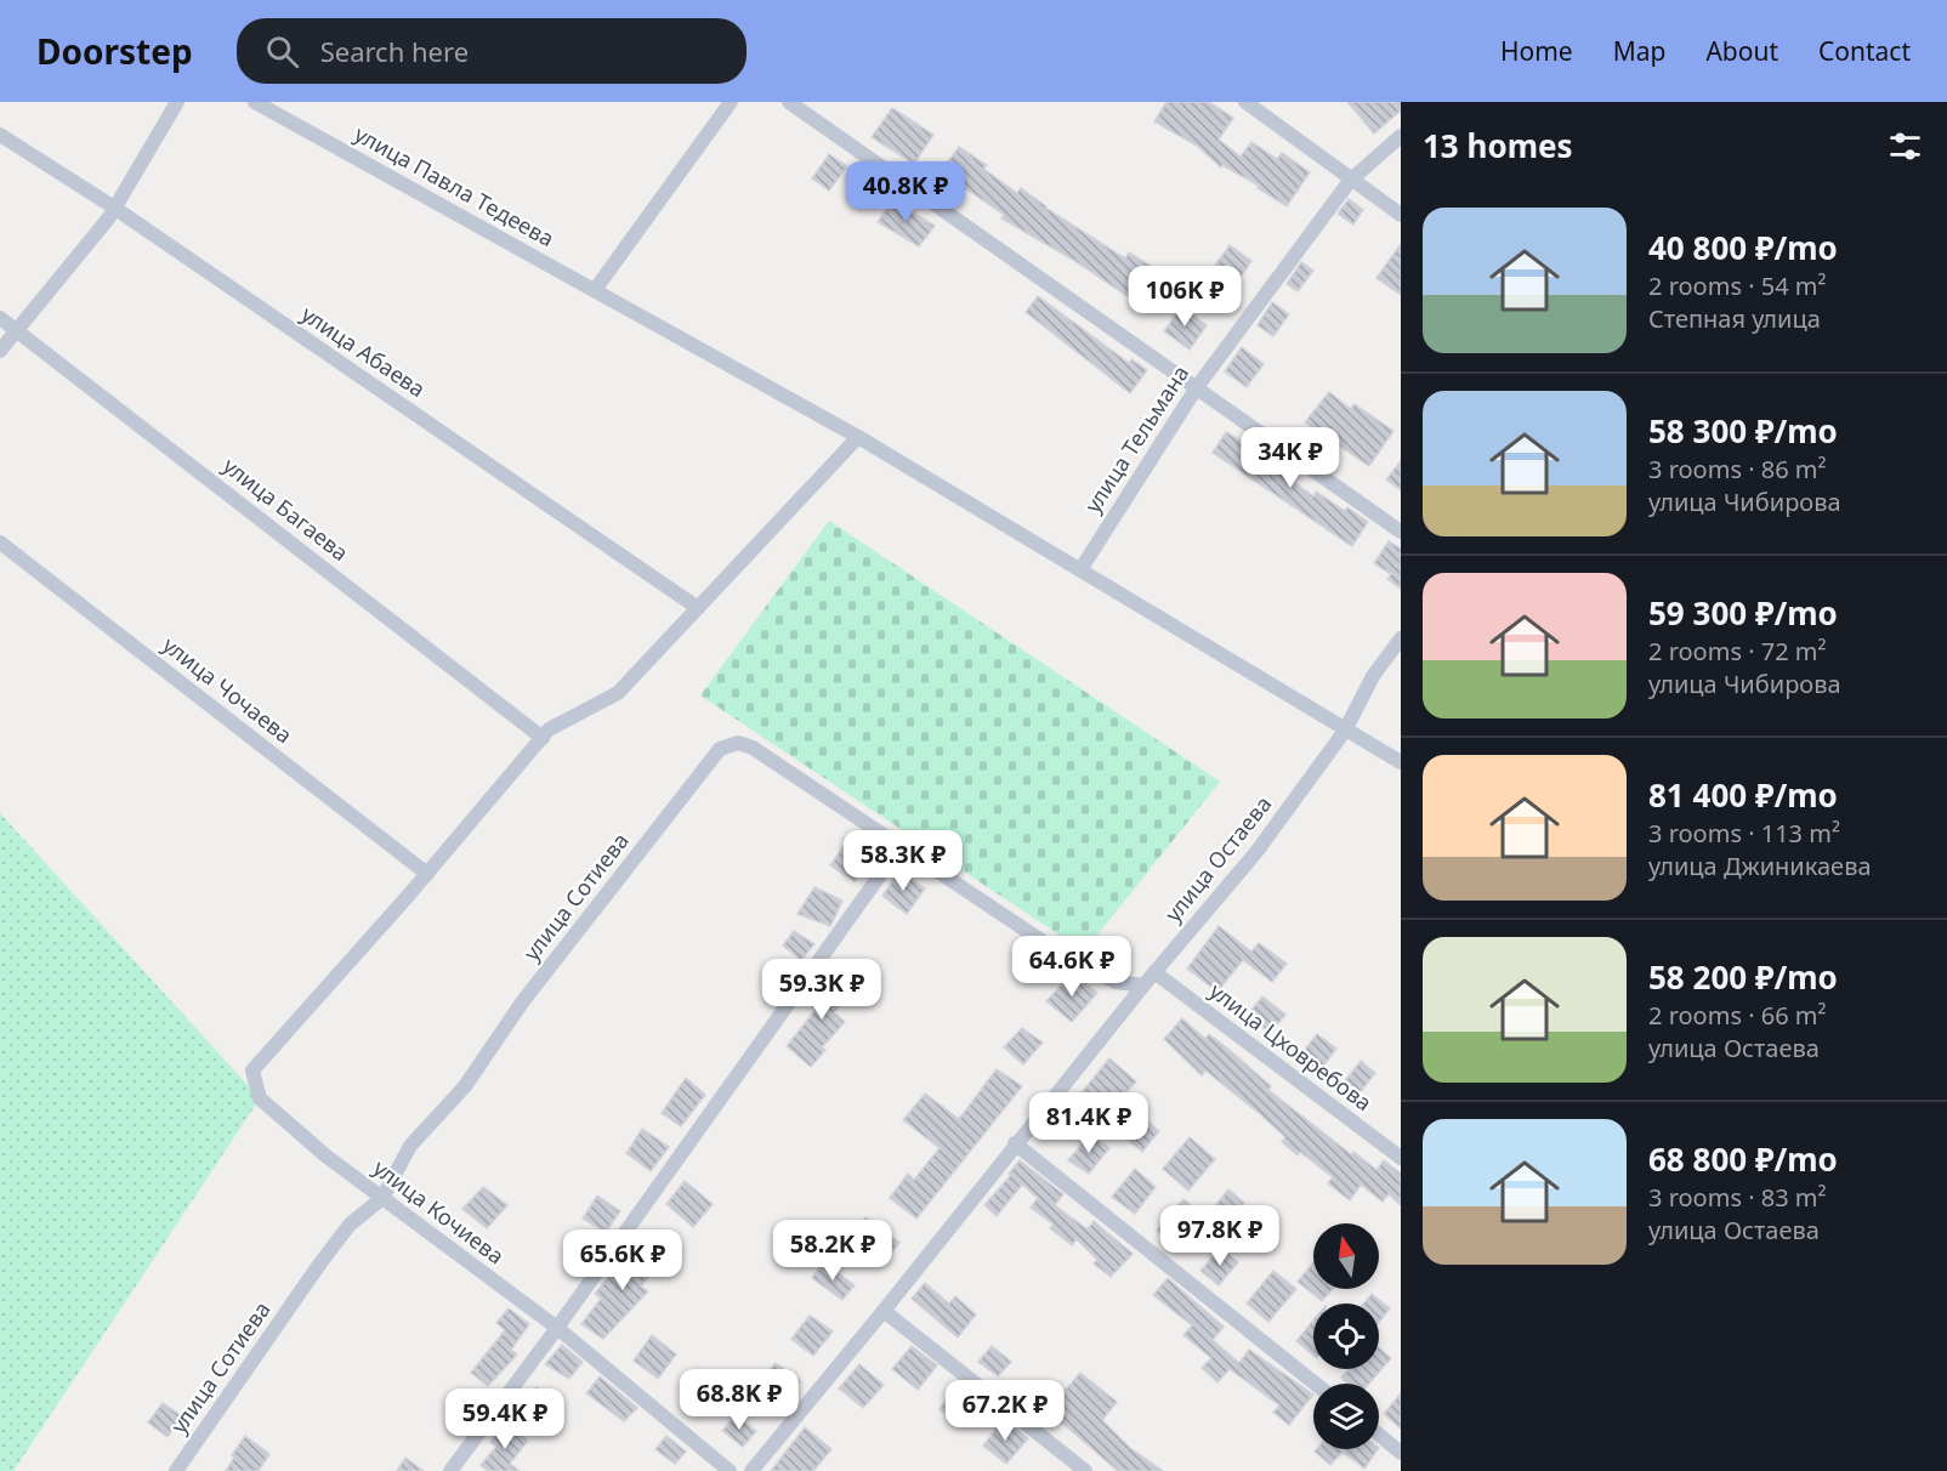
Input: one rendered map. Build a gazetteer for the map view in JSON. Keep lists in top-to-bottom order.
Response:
{
  "streets": {
    "street": [
      "улица Павла Тедеева",
      "улица Абаева",
      "улица Тельмана",
      "улица Багаева",
      "улица Чочаева",
      "улица Остаева",
      "улица Сотиева",
      "улица Цховребова",
      "улица Кочиева"
    ]
  },
  "crossings": [
    ["улица Павла Тедеева", "улица Тельмана"],
    ["улица Павла Тедеева", "улица Остаева"],
    ["улица Чочаева", "улица Кочиева"],
    ["улица Остаева", "улица Сотиева"],
    ["улица Остаева", "улица Цховребова"],
    ["улица Сотиева", "улица Кочиева"]
  ],
  "north": "top",
  "page": {
    "header": "Doorstep",
    "search": "Search here",
    "nav": [
      "Home",
      "Map",
      "About",
      "Contact"
    ],
    "heading": "13 homes",
    "price": [
      "40.8K ₽",
      "106K ₽",
      "34K ₽",
      "58.3K ₽",
      "64.6K ₽",
      "59.3K ₽",
      "81.4K ₽",
      "97.8K ₽",
      "58.2K ₽",
      "65.6K ₽",
      "68.8K ₽",
      "67.2K ₽",
      "59.4K ₽"
    ],
    "list": [
      {
        "name": "40 800 ₽/mo",
        "note": "2 rooms · 54 m² · Степная улица"
      },
      {
        "name": "58 300 ₽/mo",
        "note": "3 rooms · 86 m² · улица Чибирова"
      },
      {
        "name": "59 300 ₽/mo",
        "note": "2 rooms · 72 m² · улица Чибирова"
      },
      {
        "name": "81 400 ₽/mo",
        "note": "3 rooms · 113 m² · улица Джиникаева"
      },
      {
        "name": "58 200 ₽/mo",
        "note": "2 rooms · 66 m² · улица Остаева"
      },
      {
        "name": "68 800 ₽/mo",
        "note": "3 rooms · 83 m² · улица Остаева"
      }
    ]
  }
}
